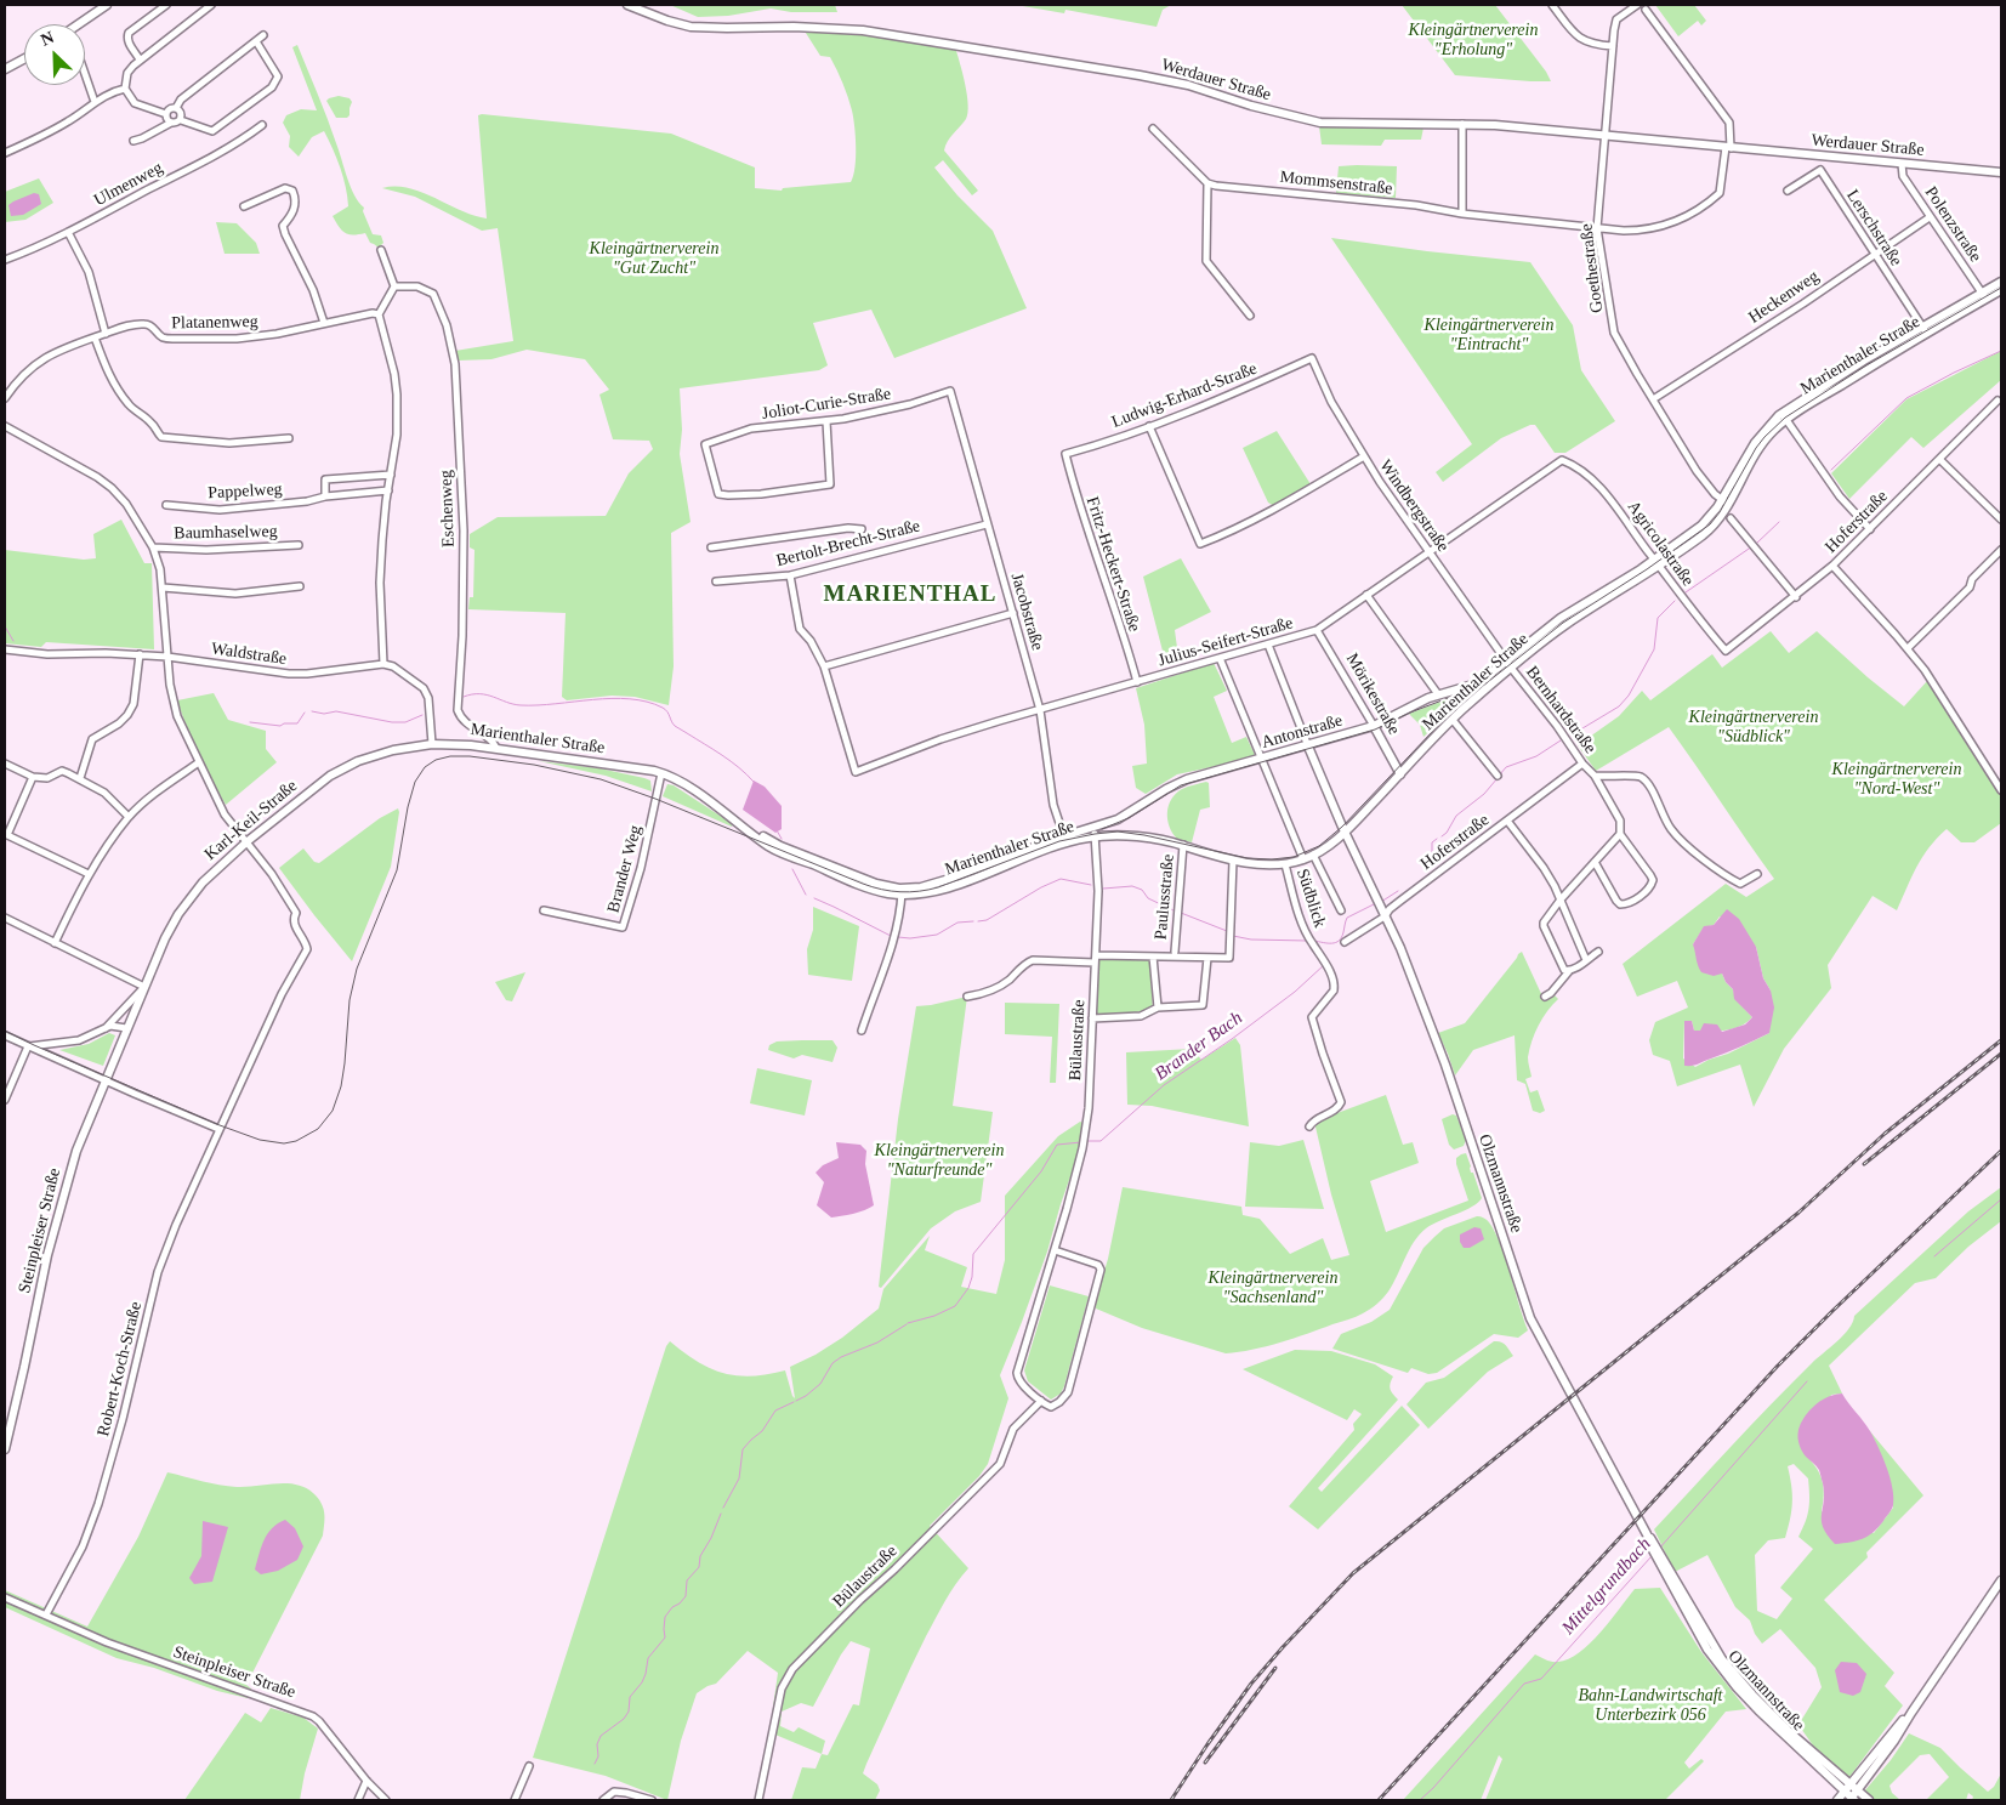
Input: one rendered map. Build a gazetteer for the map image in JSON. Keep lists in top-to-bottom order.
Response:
{
  "streets": {
    "main road": [
      "Werdauer Straße",
      "Marienthaler Straße",
      "Mörikestraße",
      "Antonstraße",
      "Karl-Keil-Straße",
      "Olzmannstraße",
      "Steinpleiser Straße"
    ],
    "street": [
      "Mommsenstraße",
      "Ulmenweg",
      "Polenzstraße",
      "Lerschstraße",
      "Goethestraße",
      "Heckenweg",
      "Platanenweg",
      "Ludwig-Erhard-Straße",
      "Joliot-Curie-Straße",
      "Pappelweg",
      "Windbergstraße",
      "Eschenweg",
      "Hoferstraße",
      "Baumhaselweg",
      "Bertolt-Brecht-Straße",
      "Agricolastraße",
      "Fritz-Heckert-Straße",
      "Jacobstraße",
      "Julius-Seifert-Straße",
      "Waldstraße",
      "Bernhardstraße",
      "Brander Weg",
      "Paulusstraße",
      "Südblick",
      "Bülaustraße",
      "Robert-Koch-Straße"
    ]
  },
  "crossings": [
    ["Werdauer Straße", "Mommsenstraße"],
    ["Werdauer Straße", "Polenzstraße"],
    ["Werdauer Straße", "Goethestraße"],
    ["Mommsenstraße", "Goethestraße"],
    ["Polenzstraße", "Heckenweg"],
    ["Polenzstraße", "Marienthaler Straße"],
    ["Lerschstraße", "Heckenweg"],
    ["Lerschstraße", "Marienthaler Straße"],
    ["Goethestraße", "Heckenweg"],
    ["Goethestraße", "Marienthaler Straße"],
    ["Marienthaler Straße", "Windbergstraße"],
    ["Marienthaler Straße", "Eschenweg"],
    ["Marienthaler Straße", "Agricolastraße"],
    ["Marienthaler Straße", "Jacobstraße"],
    ["Marienthaler Straße", "Mörikestraße"],
    ["Marienthaler Straße", "Bernhardstraße"],
    ["Marienthaler Straße", "Antonstraße"],
    ["Marienthaler Straße", "Karl-Keil-Straße"],
    ["Marienthaler Straße", "Brander Weg"],
    ["Marienthaler Straße", "Paulusstraße"],
    ["Marienthaler Straße", "Südblick"],
    ["Marienthaler Straße", "Bülaustraße"],
    ["Marienthaler Straße", "Olzmannstraße"],
    ["Ludwig-Erhard-Straße", "Windbergstraße"],
    ["Ludwig-Erhard-Straße", "Fritz-Heckert-Straße"],
    ["Joliot-Curie-Straße", "Jacobstraße"],
    ["Windbergstraße", "Julius-Seifert-Straße"],
    ["Windbergstraße", "Bernhardstraße"],
    ["Windbergstraße", "Antonstraße"],
    ["Hoferstraße", "Agricolastraße"],
    ["Hoferstraße", "Bernhardstraße"],
    ["Hoferstraße", "Olzmannstraße"],
    ["Baumhaselweg", "Robert-Koch-Straße"],
    ["Bertolt-Brecht-Straße", "Jacobstraße"],
    ["Agricolastraße", "Julius-Seifert-Straße"],
    ["Fritz-Heckert-Straße", "Julius-Seifert-Straße"],
    ["Jacobstraße", "Julius-Seifert-Straße"],
    ["Julius-Seifert-Straße", "Mörikestraße"],
    ["Waldstraße", "Robert-Koch-Straße"],
    ["Mörikestraße", "Antonstraße"],
    ["Bernhardstraße", "Antonstraße"],
    ["Antonstraße", "Olzmannstraße"],
    ["Karl-Keil-Straße", "Steinpleiser Straße"],
    ["Karl-Keil-Straße", "Robert-Koch-Straße"],
    ["Steinpleiser Straße", "Robert-Koch-Straße"]
  ],
  "districts": ["MARIENTHAL"],
  "water": ["Brander Bach", "Mittelgrundbach"],
  "parks": [
    "Kleingärtnerverein \"Erholung\"",
    "Kleingärtnerverein \"Gut Zucht\"",
    "Kleingärtnerverein \"Eintracht\"",
    "Kleingärtnerverein \"Südblick\"",
    "Kleingärtnerverein \"Nord-West\"",
    "Kleingärtnerverein \"Naturfreunde\"",
    "Kleingärtnerverein \"Sachsenland\"",
    "Bahn-Landwirtschaft Unterbezirk 056"
  ],
  "north": "top left"
}
